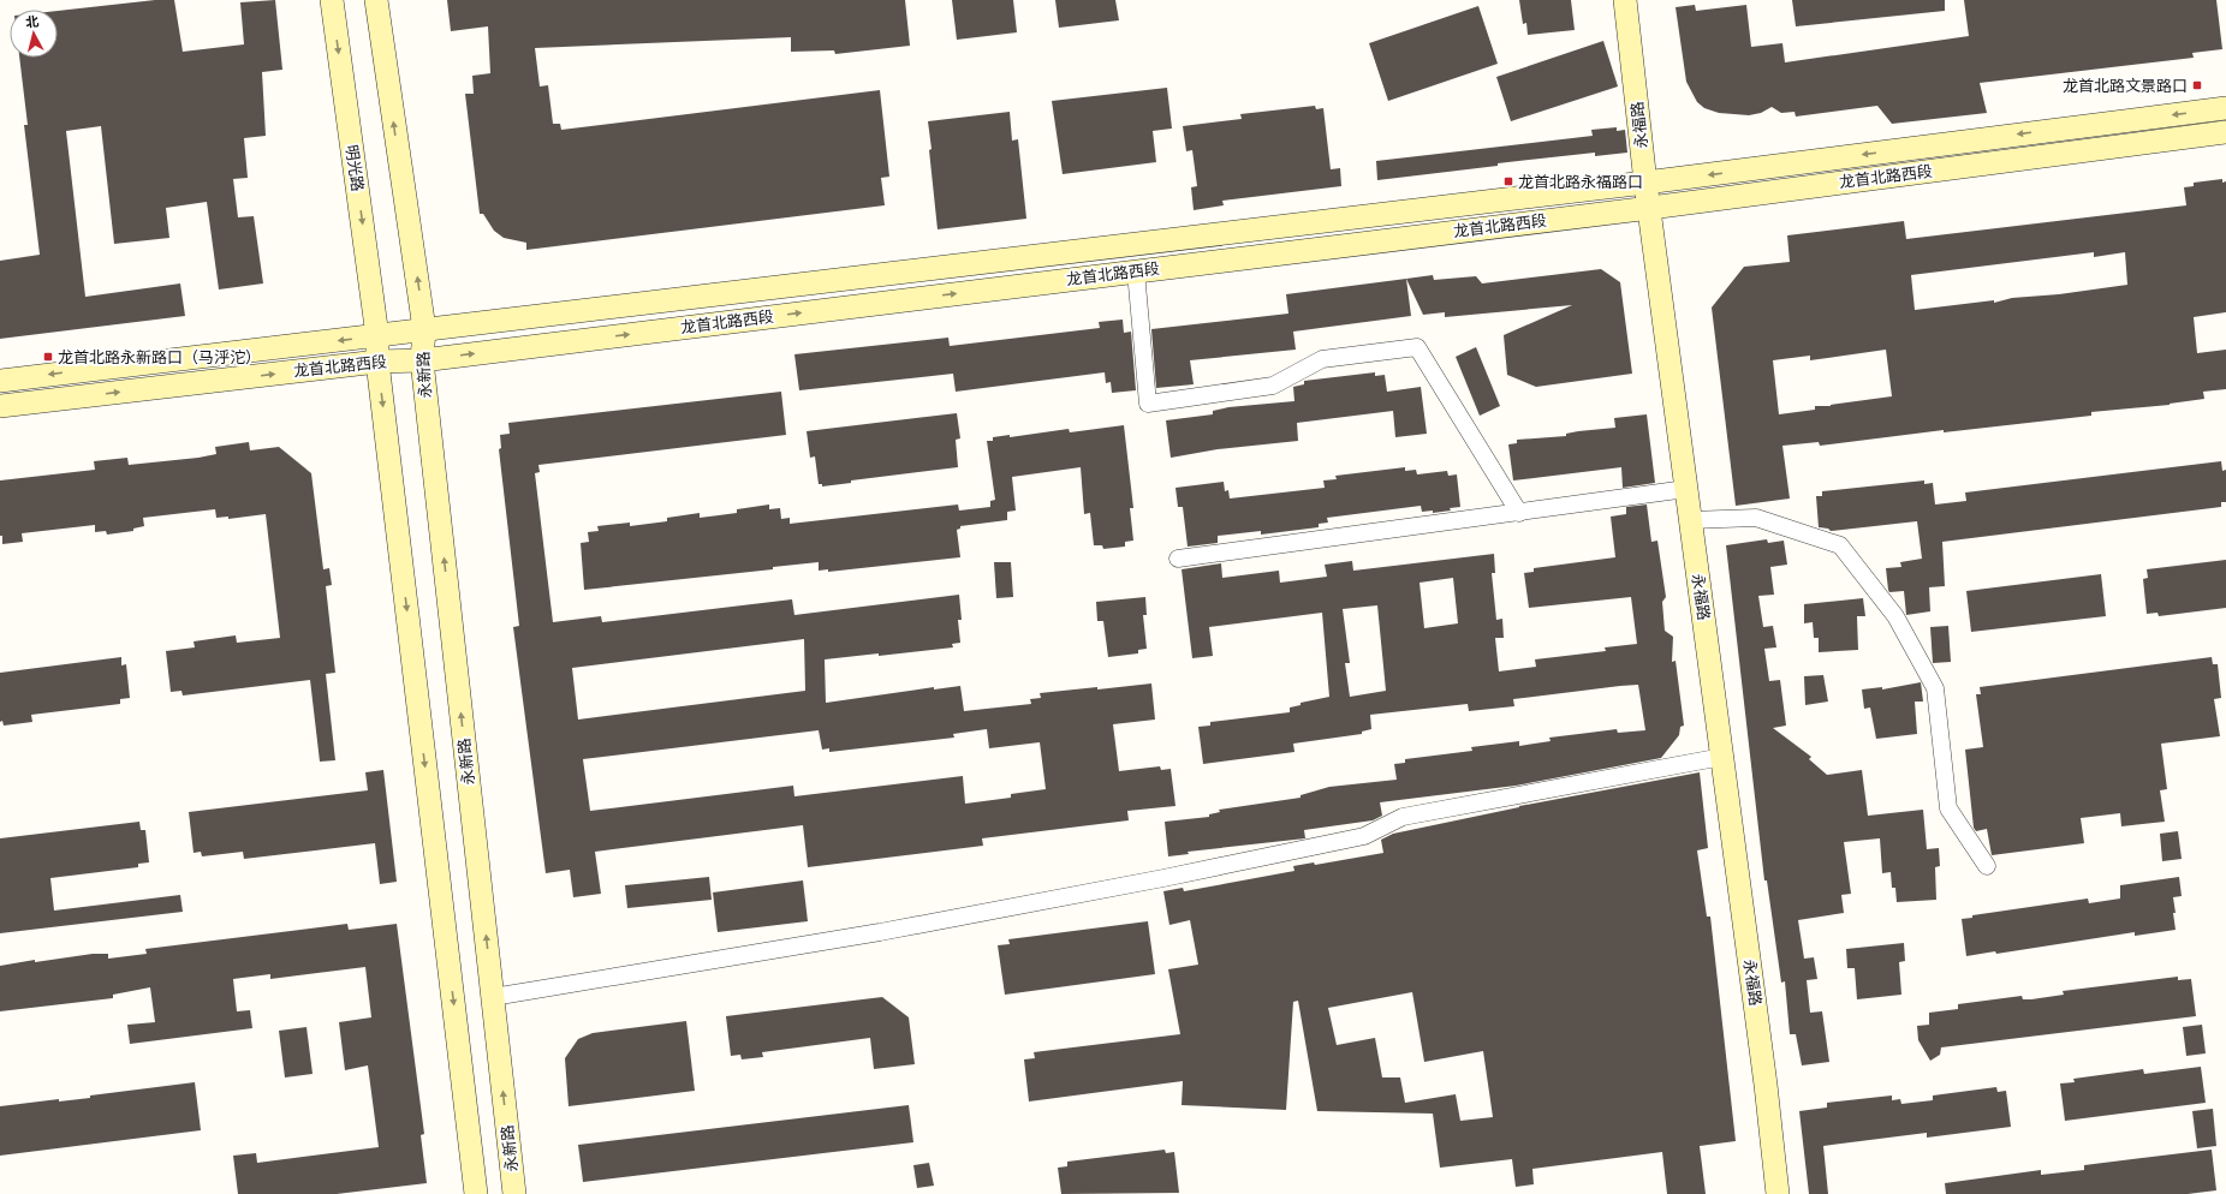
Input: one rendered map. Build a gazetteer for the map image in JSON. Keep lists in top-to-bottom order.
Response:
{
  "streets": {
    "street": [
      "永福路",
      "明光路",
      "龙首北路西段",
      "永新路"
    ]
  },
  "crossings": [
    ["永福路", "龙首北路西段"],
    ["明光路", "龙首北路西段"],
    ["龙首北路西段", "永新路"]
  ],
  "places": {
    "transit": ["龙首北路文景路口", "龙首北路永福路口", "龙首北路永新路口（马泘沱）"]
  },
  "north": "top"
}
